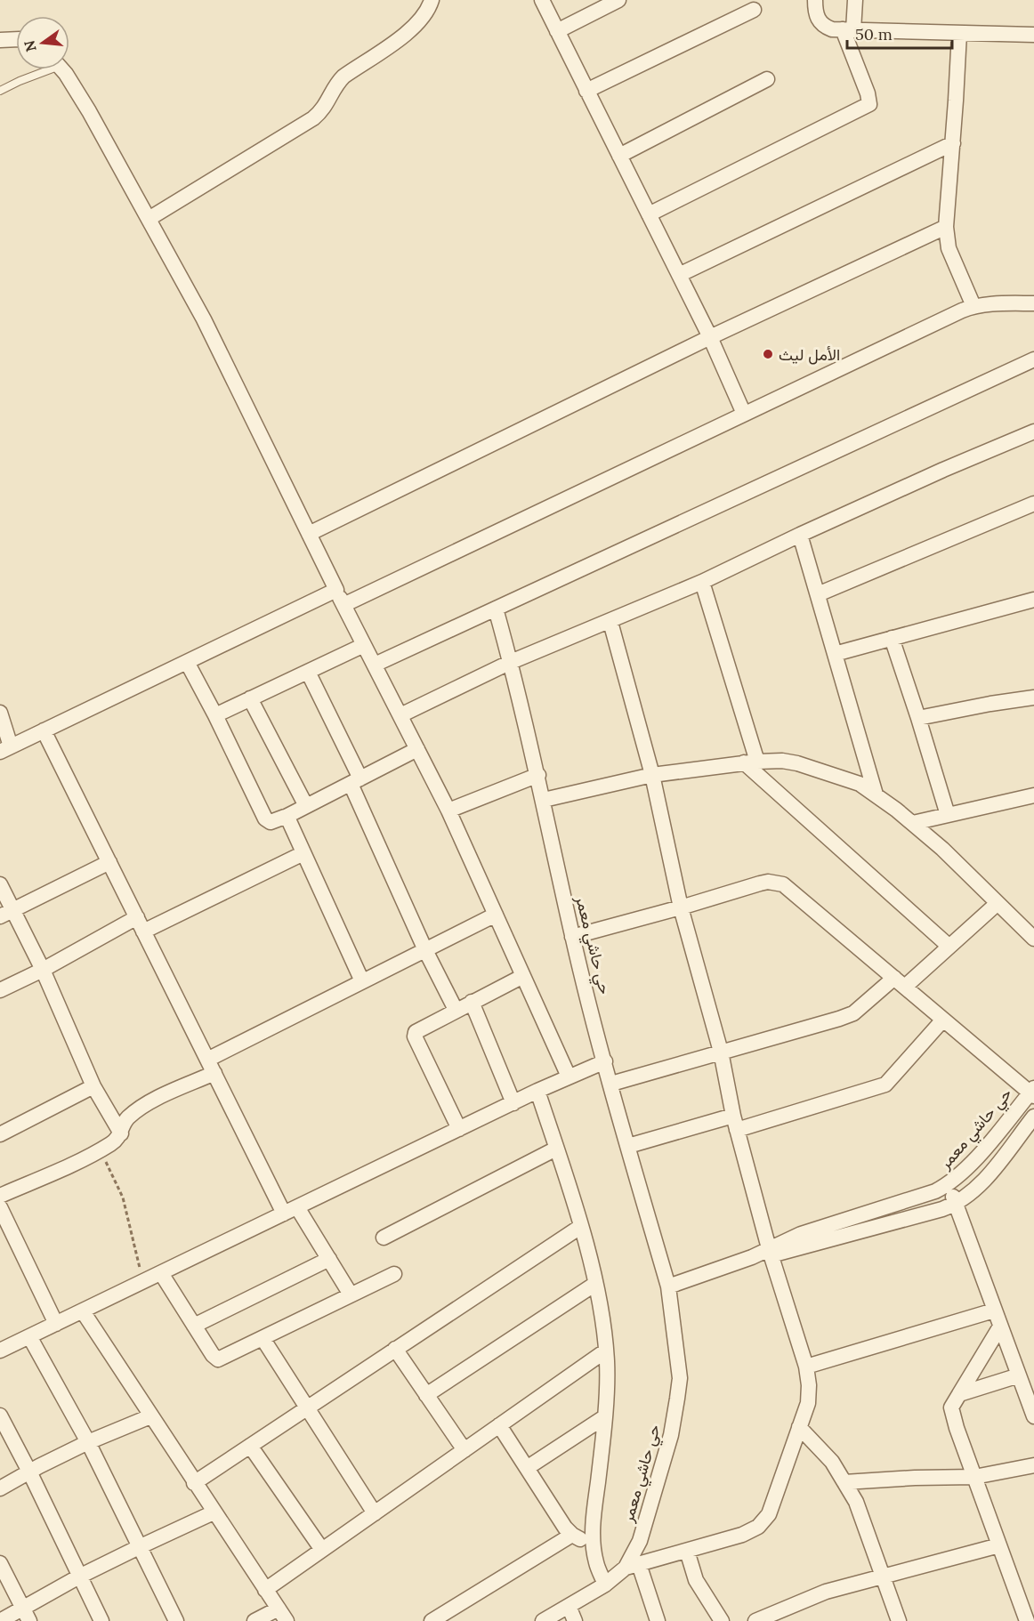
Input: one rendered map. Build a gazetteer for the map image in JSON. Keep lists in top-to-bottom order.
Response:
{
  "streets": {
    "street": ["حي حاشي معمر"]
  },
  "places": ["الأمل ليث"],
  "scale_bar": "50 m",
  "north": "left"
}
